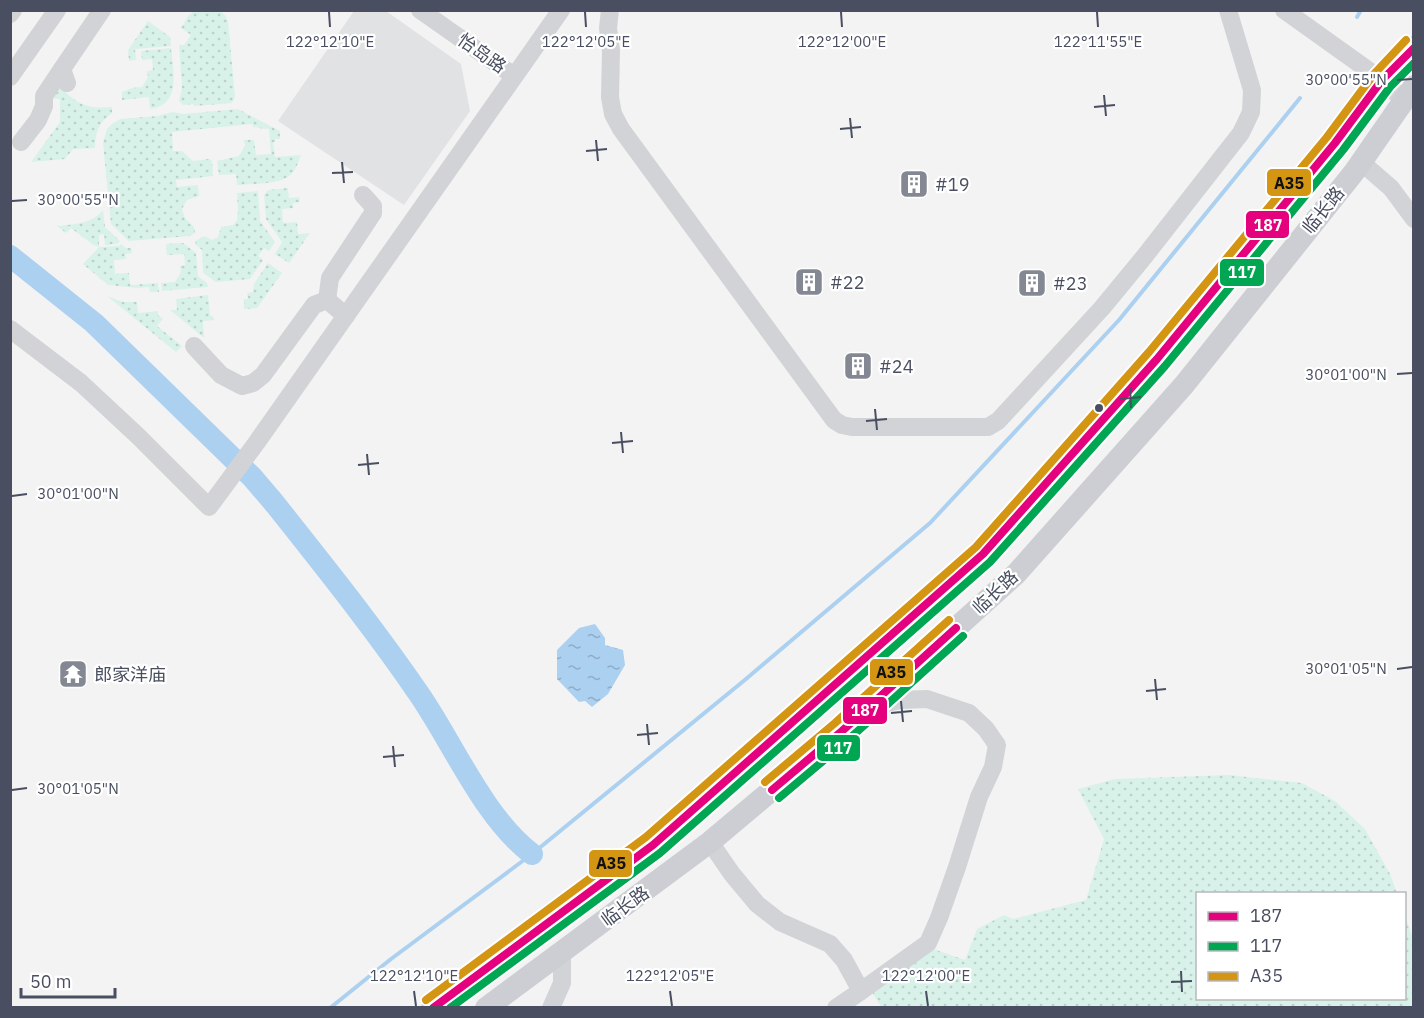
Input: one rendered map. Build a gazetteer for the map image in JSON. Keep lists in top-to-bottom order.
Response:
{
  "streets": {
    "main road": ["临长路"],
    "street": ["怡岛路"]
  },
  "places": {
    "building": [
      "#19",
      "#22",
      "#23",
      "#24"
    ],
    "temple": ["郎家洋庙"]
  },
  "lines": ["transit line A35", "transit line 187", "transit line 117"],
  "legend": ["187", "117", "A35"],
  "scale_bar": "50 m",
  "coordinates": [
    "122°12'10\"E",
    "122°12'05\"E",
    "122°12'00\"E",
    "122°11'55\"E",
    "30°00'55\"N",
    "30°01'00\"N",
    "30°01'05\"N"
  ]
}
